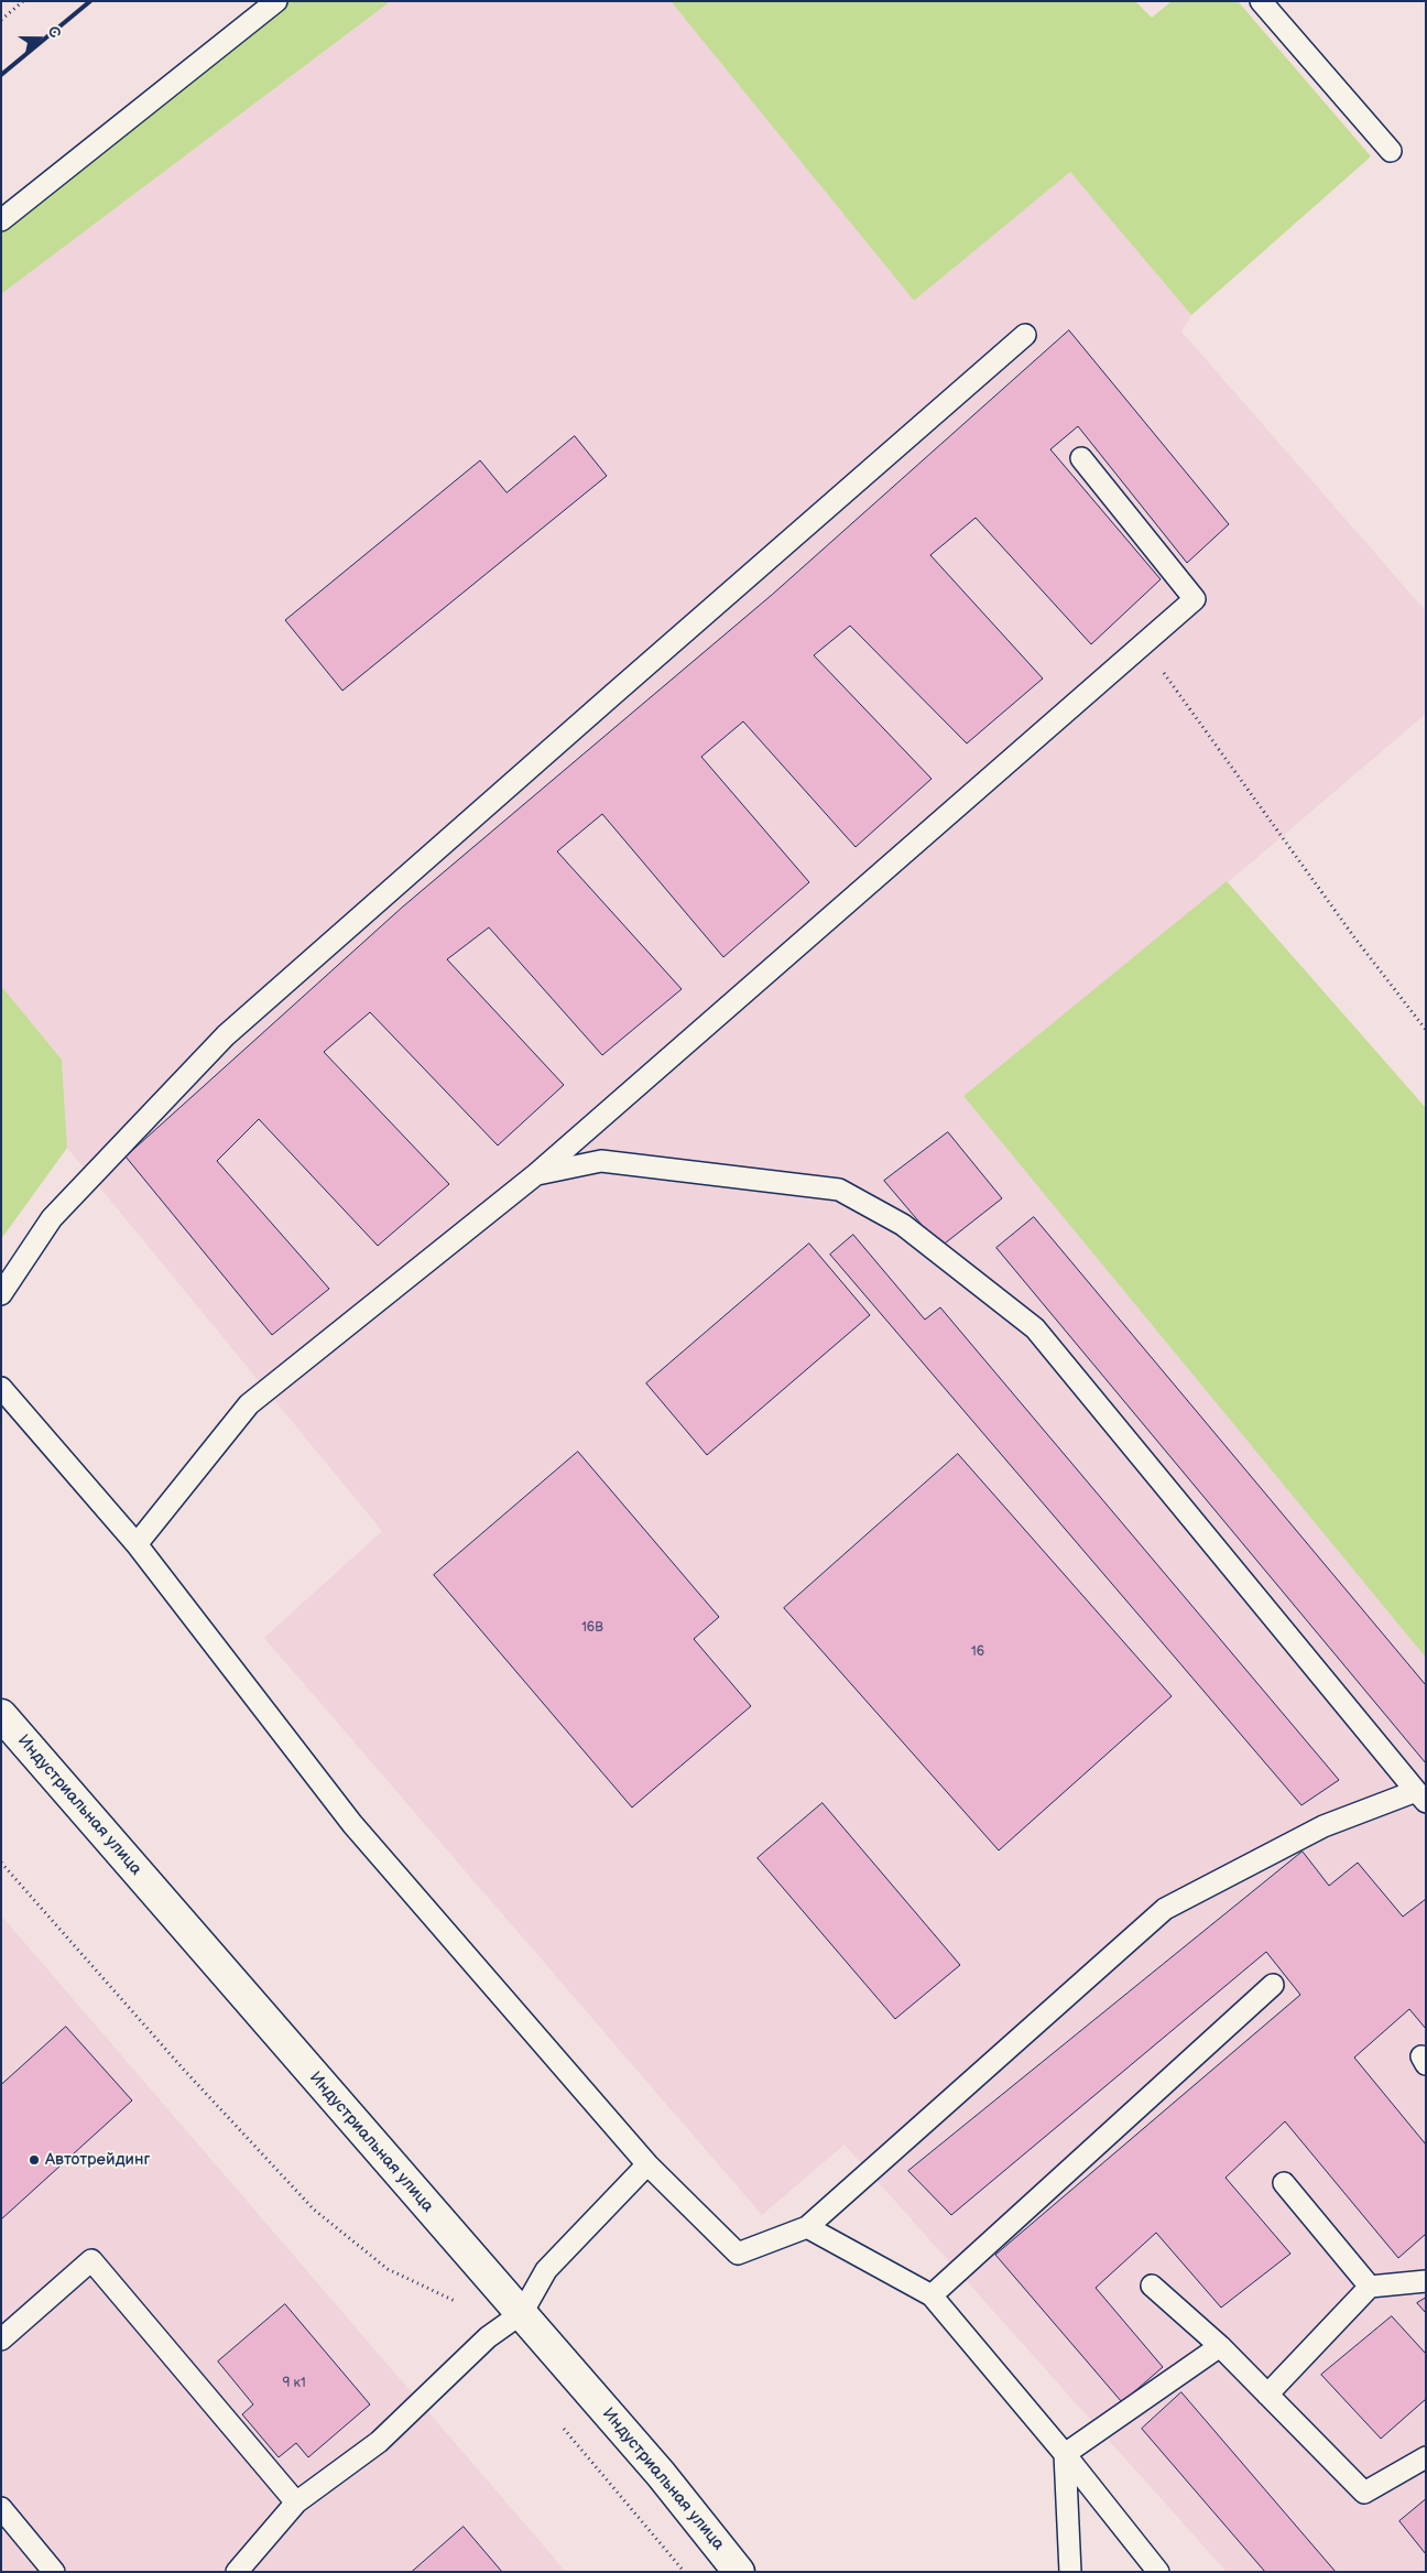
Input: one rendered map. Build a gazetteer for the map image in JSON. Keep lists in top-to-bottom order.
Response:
{
  "streets": {
    "street": ["Индустриальная улица"]
  },
  "places": ["Автотрейдинг"],
  "house_numbers": ["16В", "16", "9 к1"],
  "north": "right"
}
